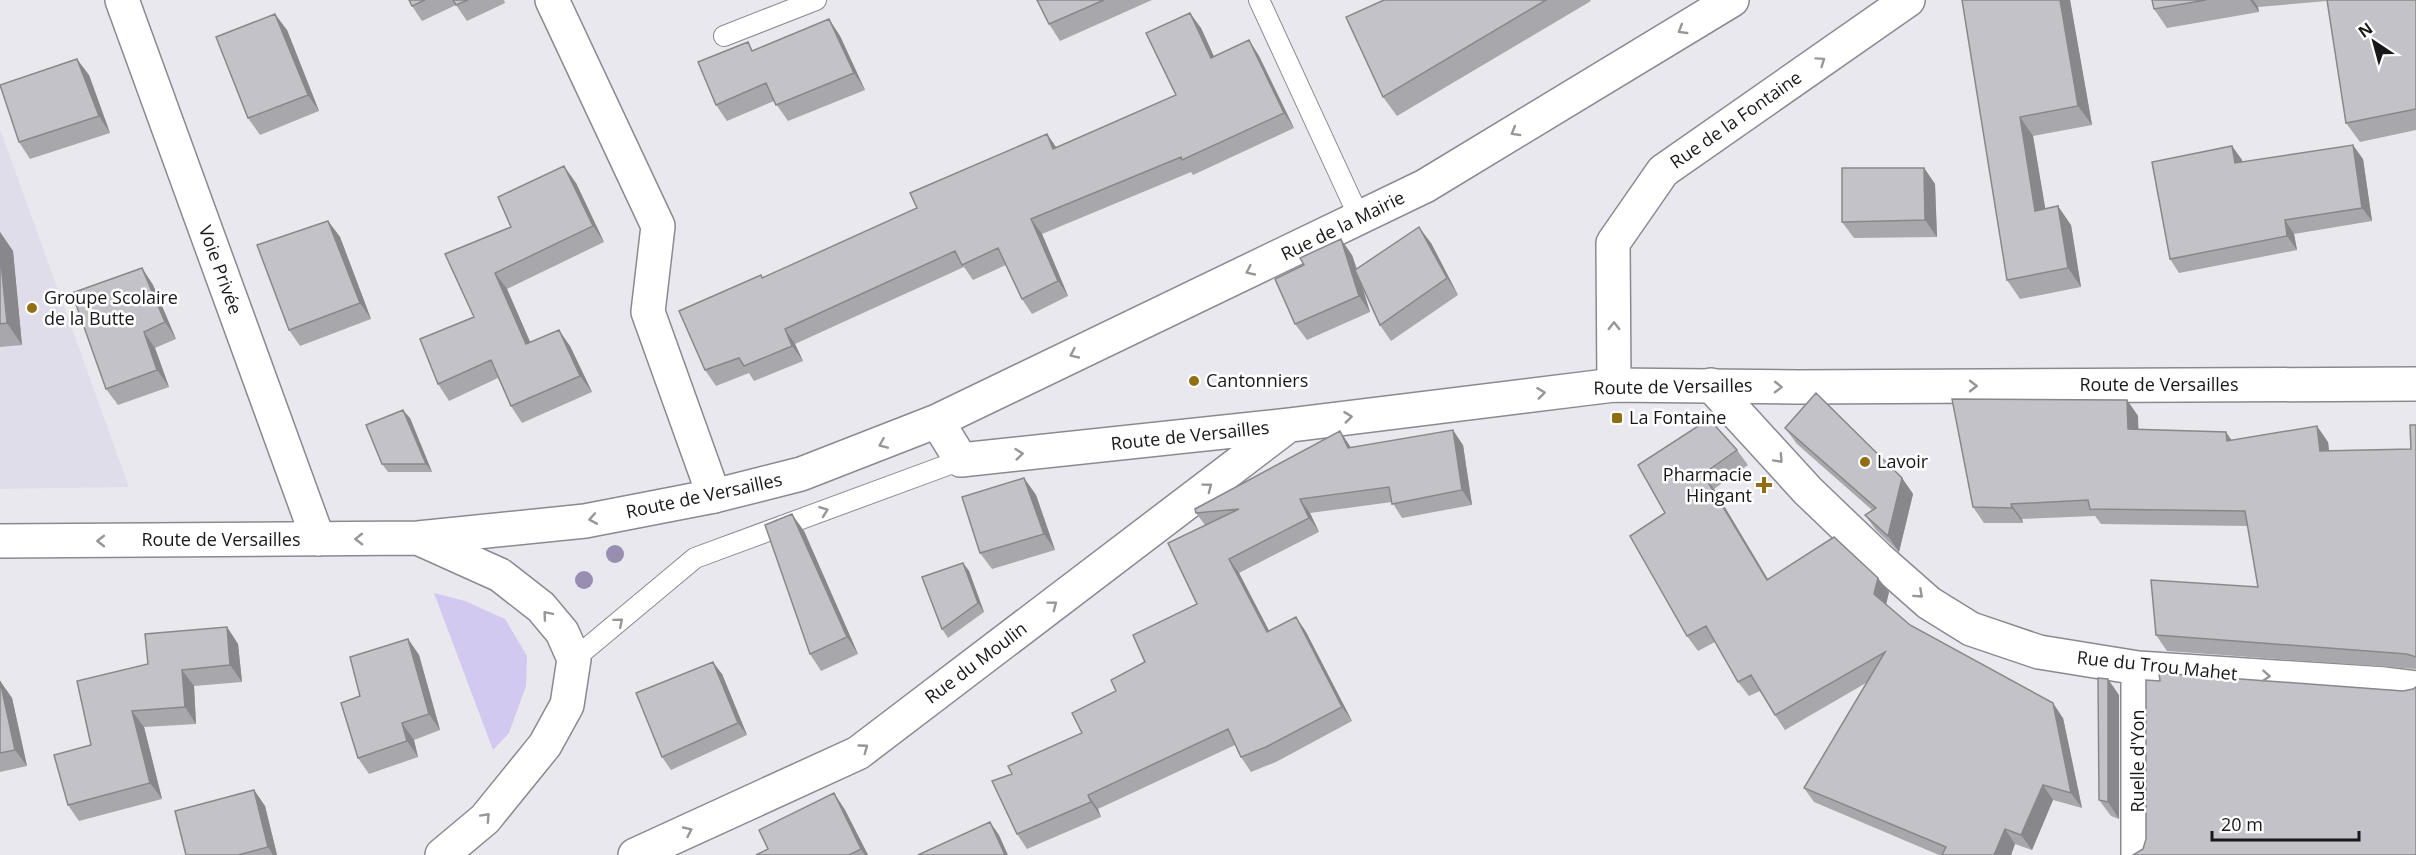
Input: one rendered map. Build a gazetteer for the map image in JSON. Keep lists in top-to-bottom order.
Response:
{
  "streets": {
    "main road": [
      "Rue de la Fontaine",
      "Rue de la Mairie",
      "Voie Privée",
      "Route de Versailles",
      "Rue du Moulin",
      "Rue du Trou Mahet",
      "Ruelle d'Yon"
    ]
  },
  "crossings": [
    ["Rue de la Fontaine", "Route de Versailles"],
    ["Rue de la Mairie", "Route de Versailles"],
    ["Voie Privée", "Route de Versailles"],
    ["Route de Versailles", "Rue du Moulin"],
    ["Route de Versailles", "Rue du Trou Mahet"],
    ["Rue du Trou Mahet", "Ruelle d'Yon"]
  ],
  "one_way": [
    "Rue de la Fontaine",
    "Rue de la Mairie",
    "Rue du Moulin",
    "Rue du Trou Mahet"
  ],
  "places": {
    "other": ["Groupe Scolaire de la Butte", "Cantonniers", "Lavoir"],
    "transit": ["La Fontaine"],
    "health": ["Pharmacie Hingant"]
  },
  "scale_bar": "20 m",
  "north": "top left"
}
